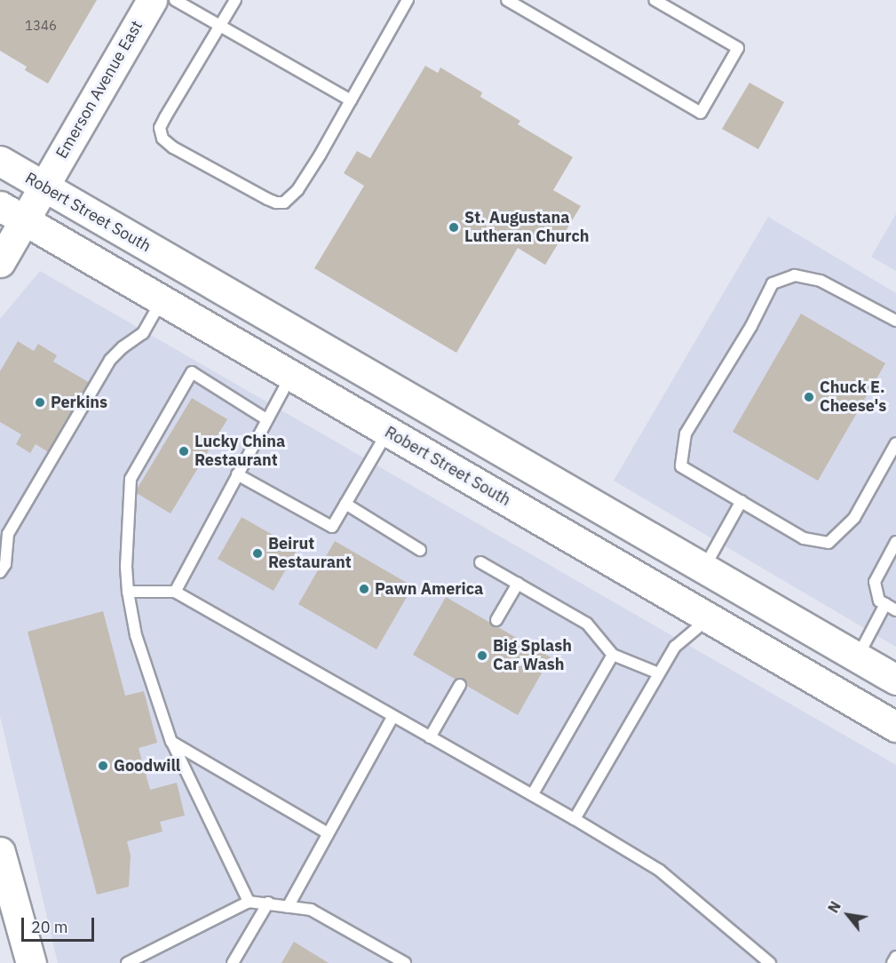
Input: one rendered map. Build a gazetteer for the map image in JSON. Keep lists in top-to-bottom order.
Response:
{
  "streets": {
    "main road": ["Emerson Avenue East", "Robert Street South"]
  },
  "crossings": [
    ["Emerson Avenue East", "Robert Street South"]
  ],
  "places": [
    "St. Augustana Lutheran Church",
    "Chuck E. Cheese's",
    "Perkins",
    "Lucky China Restaurant",
    "Beirut Restaurant",
    "Pawn America",
    "Big Splash Car Wash",
    "Goodwill"
  ],
  "house_numbers": ["1346"],
  "scale_bar": "20 m",
  "north": "top left"
}
